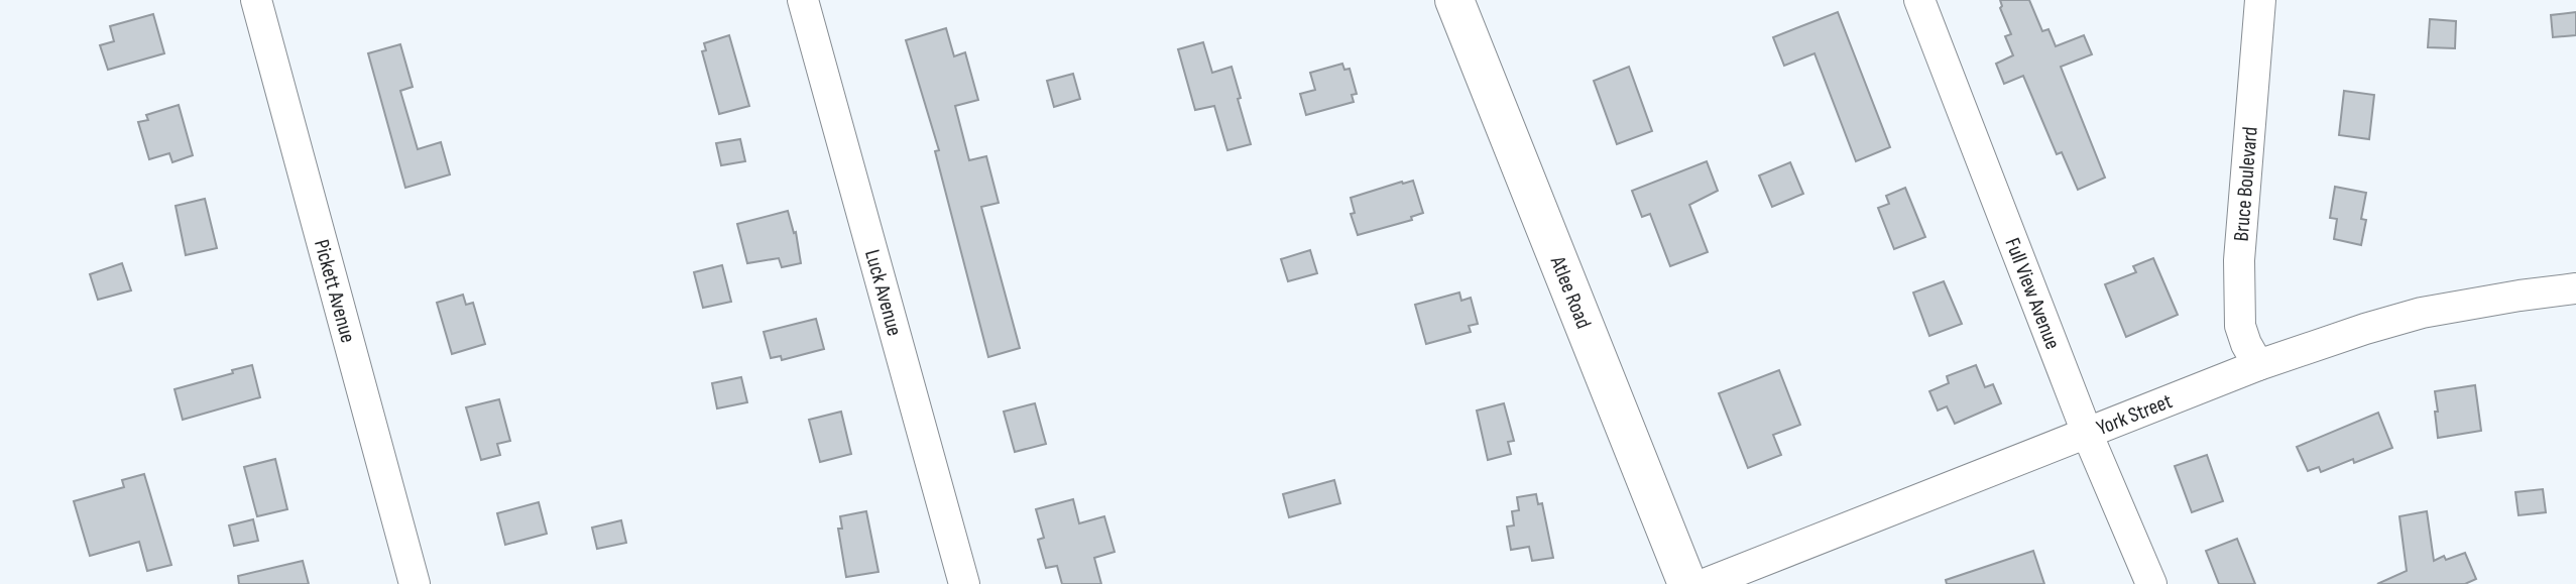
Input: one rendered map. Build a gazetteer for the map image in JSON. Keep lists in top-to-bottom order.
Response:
{
  "streets": {
    "main road": ["Atlee Road"],
    "street": [
      "Bruce Boulevard",
      "Luck Avenue",
      "Pickett Avenue",
      "Full View Avenue",
      "York Street"
    ]
  },
  "crossings": [
    ["Bruce Boulevard", "York Street"],
    ["Full View Avenue", "York Street"]
  ]
}
